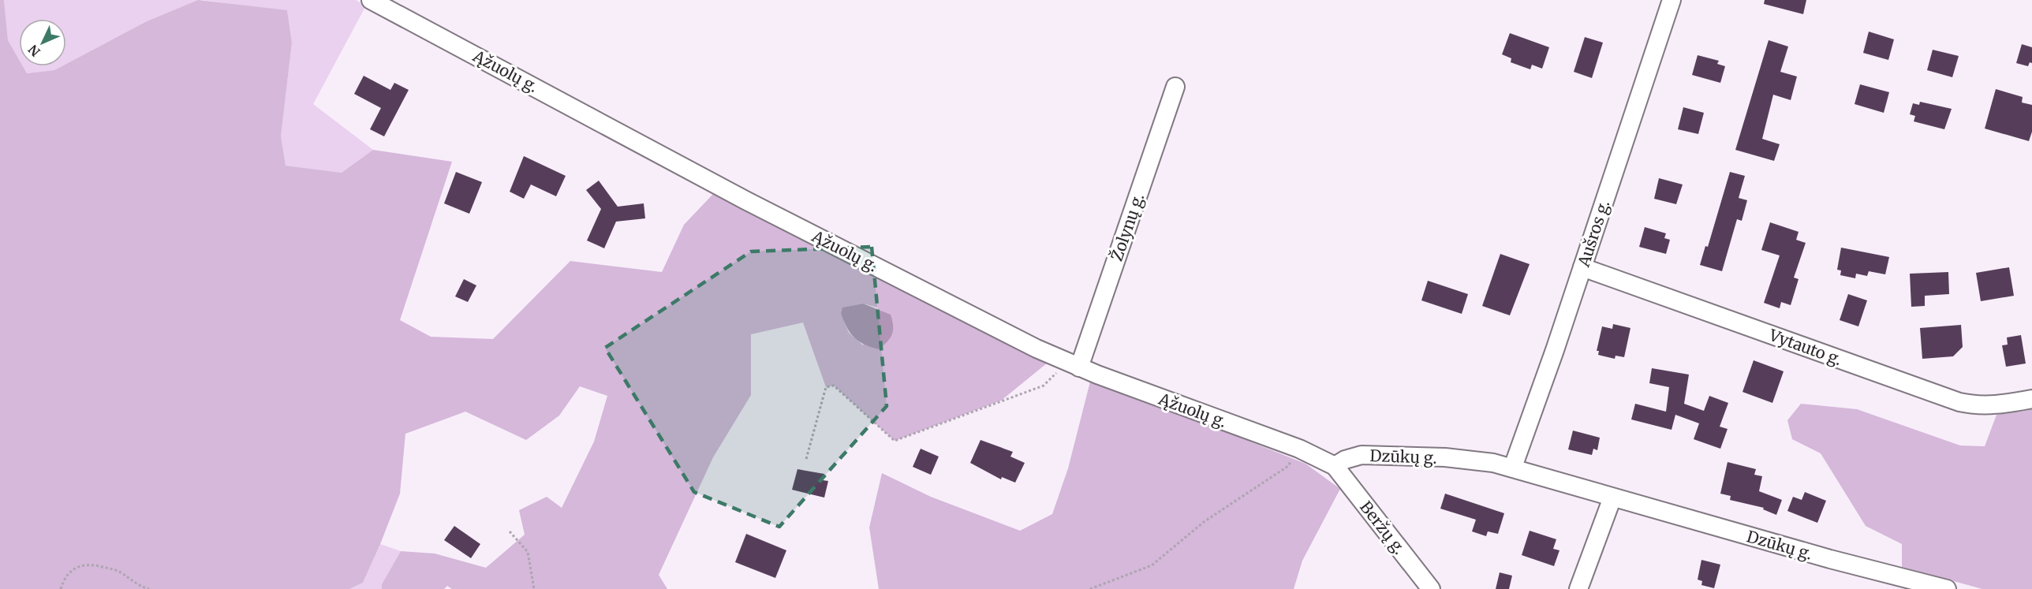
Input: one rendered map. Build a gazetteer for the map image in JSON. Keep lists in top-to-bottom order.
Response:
{
  "streets": {
    "street": [
      "Ąžuolų g.",
      "Žolynų g.",
      "Aušros g.",
      "Vytauto g.",
      "Dzūkų g.",
      "Beržų g."
    ]
  },
  "crossings": [
    ["Ąžuolų g.", "Žolynų g."],
    ["Ąžuolų g.", "Dzūkų g."],
    ["Ąžuolų g.", "Beržų g."],
    ["Aušros g.", "Vytauto g."],
    ["Aušros g.", "Dzūkų g."],
    ["Dzūkų g.", "Beržų g."]
  ],
  "north": "bottom left"
}
